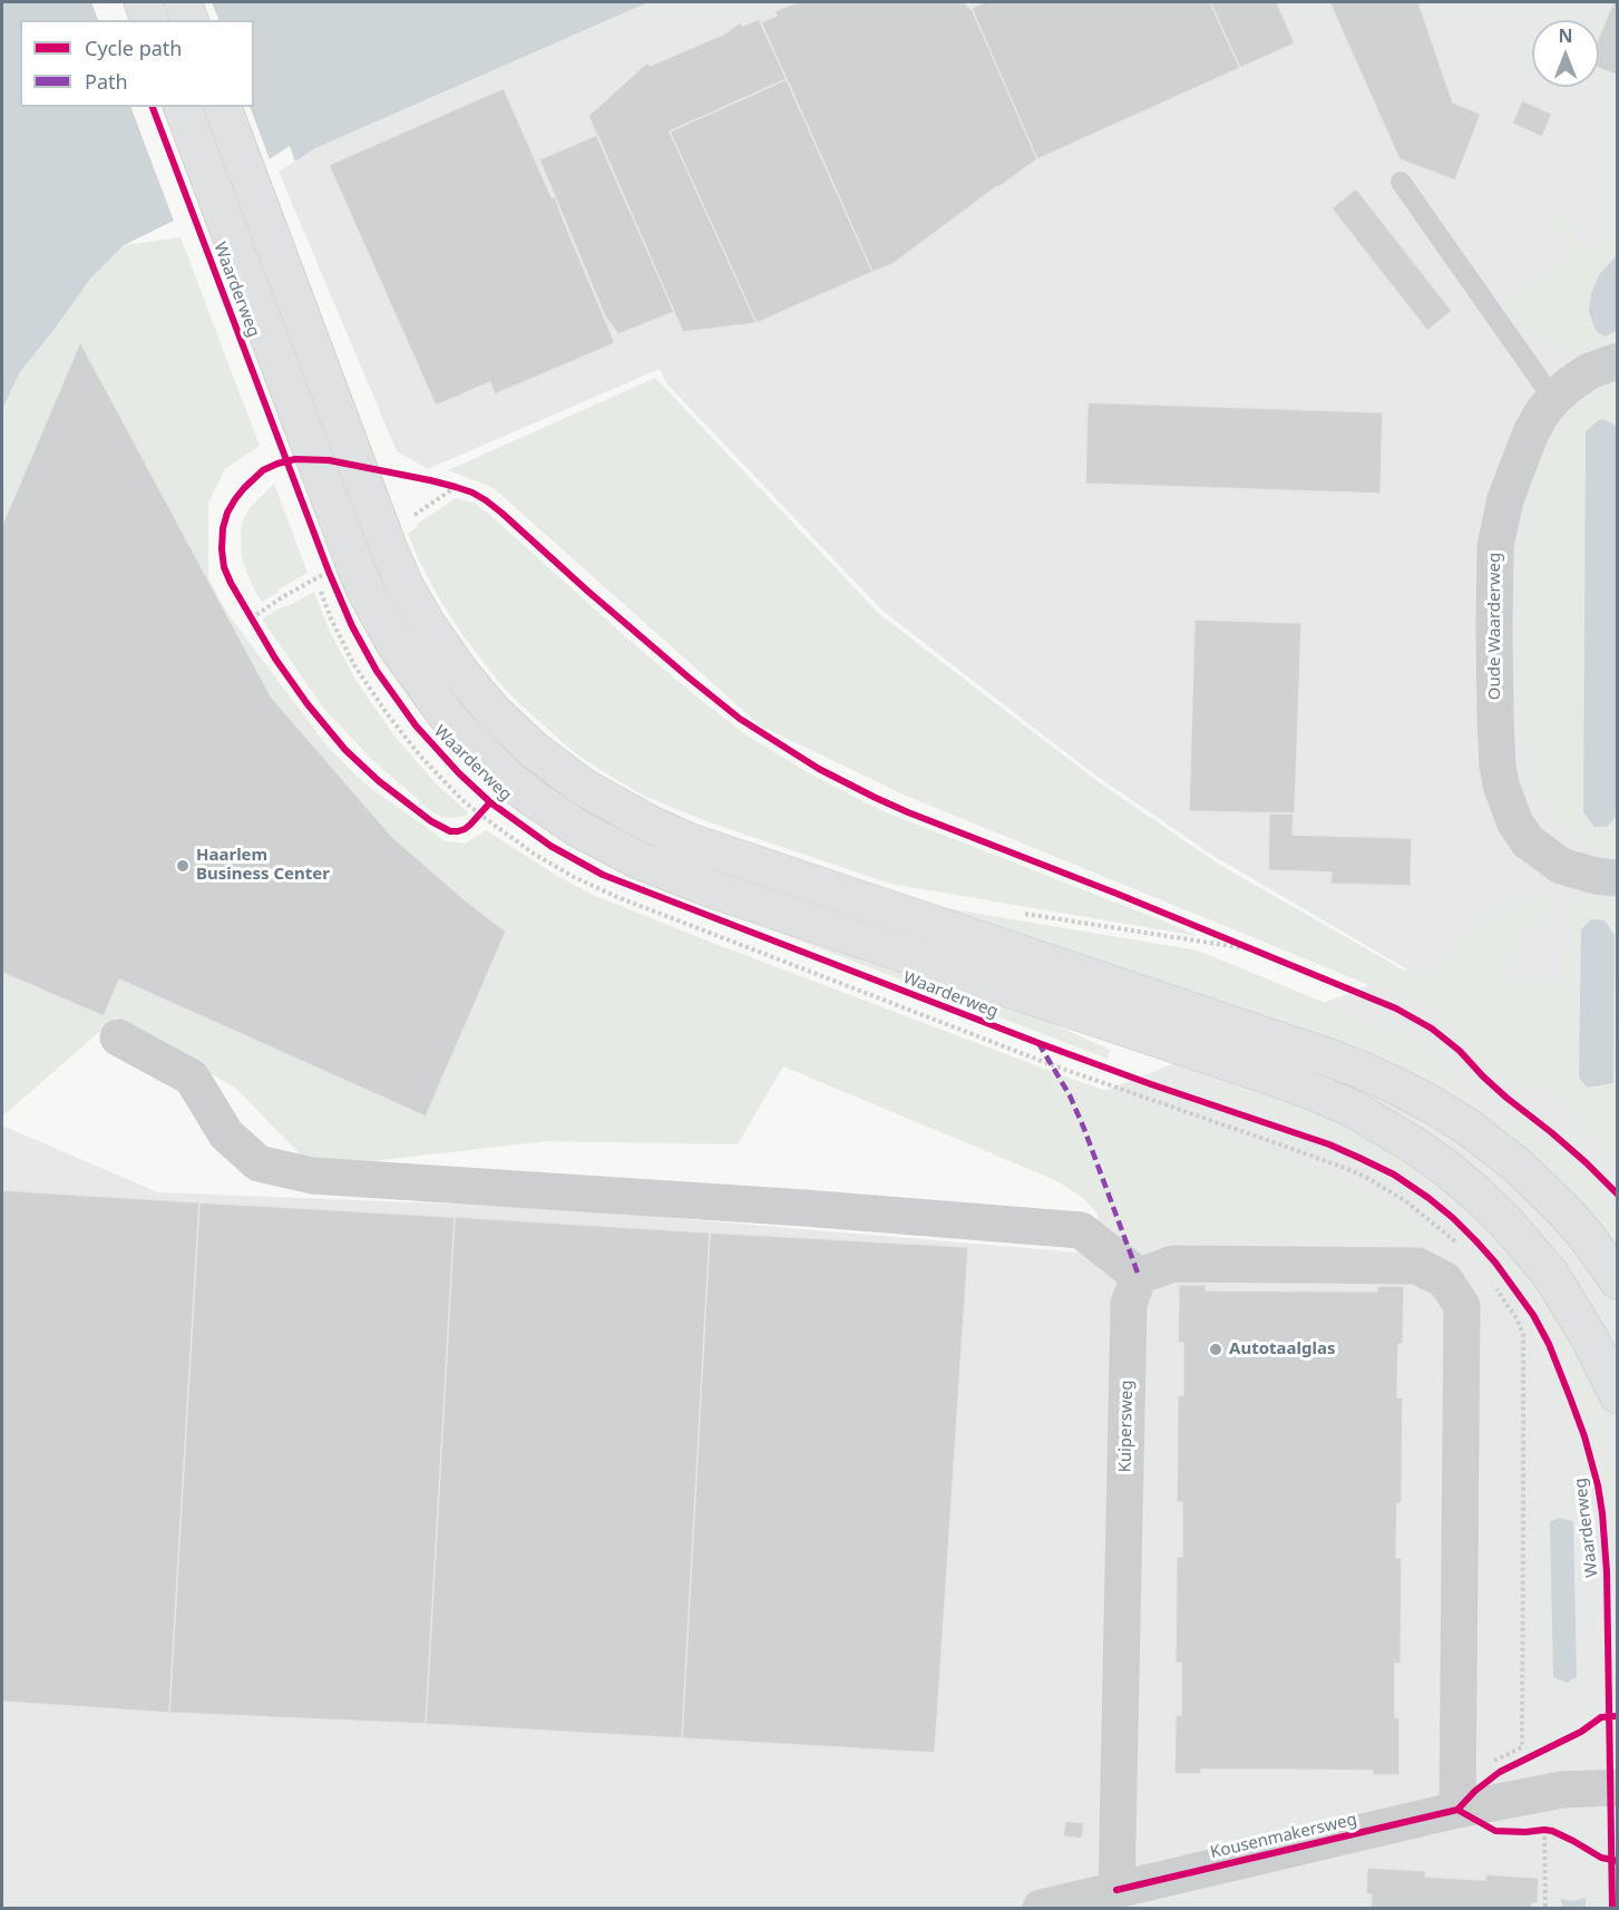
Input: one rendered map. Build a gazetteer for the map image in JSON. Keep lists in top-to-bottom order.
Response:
{
  "streets": {
    "main road": ["Waarderweg"],
    "street": ["Oude Waarderweg", "Kuipersweg", "Kousenmakersweg"]
  },
  "crossings": [
    ["Kuipersweg", "Kousenmakersweg"]
  ],
  "places": ["Haarlem Business Center", "Autotaalglas"],
  "legend": ["Cycle path", "Path"],
  "north": "top"
}
